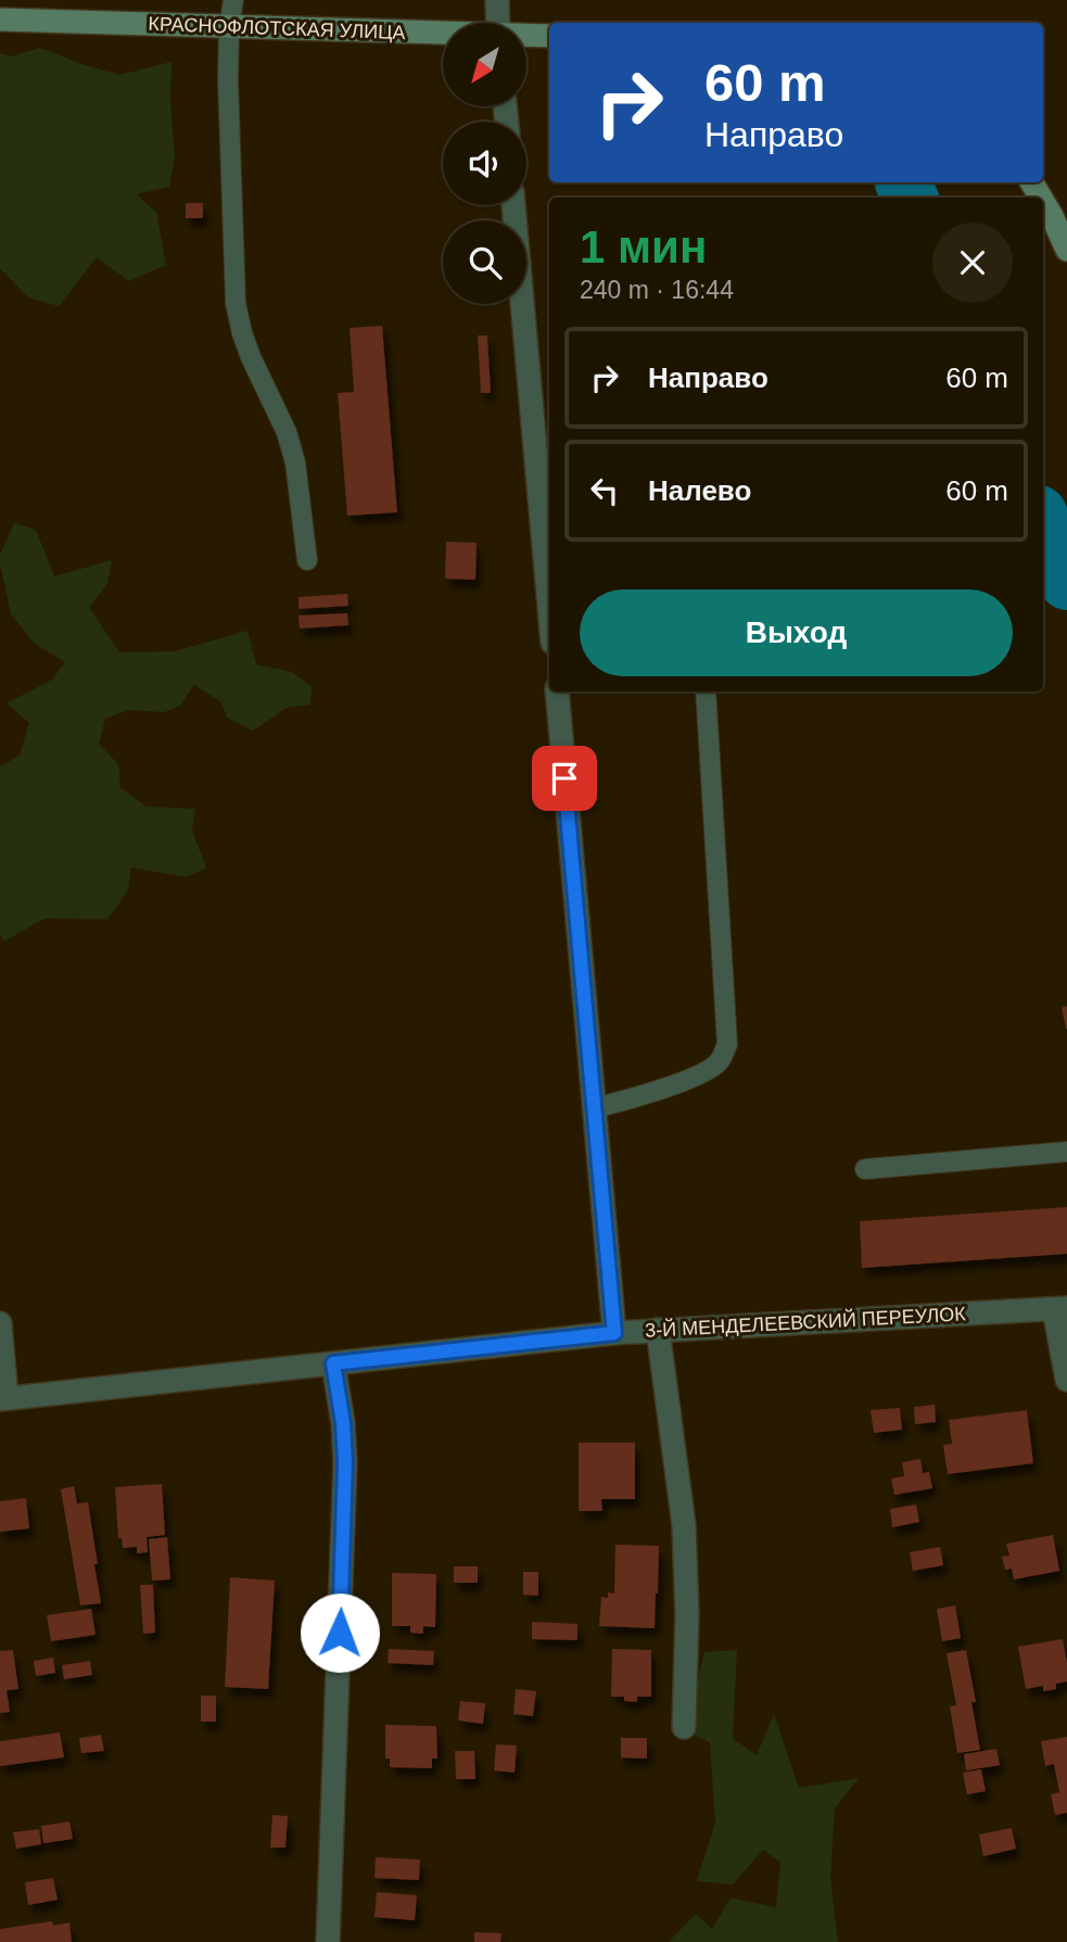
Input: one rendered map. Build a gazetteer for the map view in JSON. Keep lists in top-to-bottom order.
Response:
{
  "streets": {
    "street": ["КРАСНОФЛОТСКАЯ УЛИЦА", "3-Й МЕНДЕЛЕЕВСКИЙ ПЕРЕУЛОК"]
  },
  "north": "bottom left",
  "page": {
    "turn": ["60 m", "Направо"],
    "heading": ["1 мин", "240 m · 16:44"],
    "list": [
      {
        "name": "Направо",
        "value": "60 m"
      },
      {
        "name": "Налево",
        "value": "60 m"
      }
    ],
    "buttons": "Выход"
  }
}
